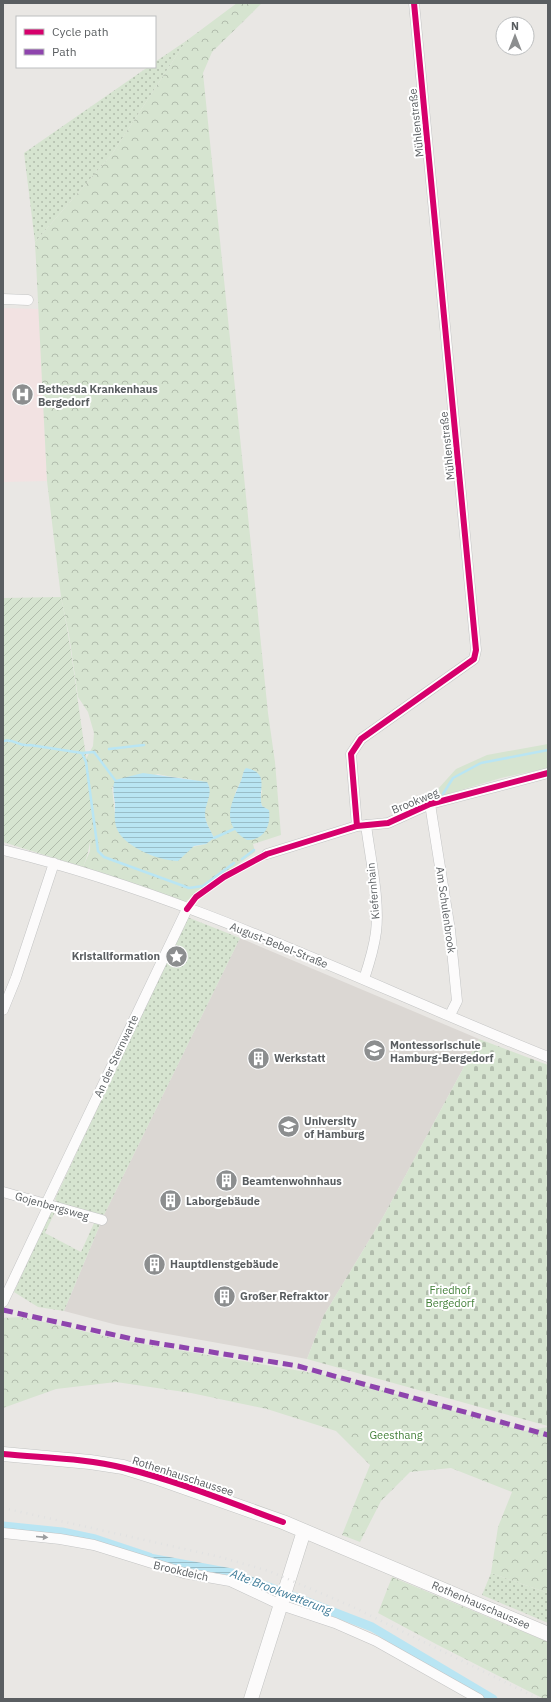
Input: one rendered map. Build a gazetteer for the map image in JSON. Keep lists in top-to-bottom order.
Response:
{
  "streets": {
    "main road": ["Rothenhauschaussee"],
    "street": [
      "Mühlenstraße",
      "Brookweg",
      "Kiefernhain",
      "Am Schulenbrook",
      "August-Bebel-Straße",
      "An der Sternwarte",
      "Gojenbergsweg",
      "Brookdeich"
    ]
  },
  "crossings": [
    ["Mühlenstraße", "Brookweg"],
    ["Mühlenstraße", "Kiefernhain"],
    ["Brookweg", "Kiefernhain"],
    ["Brookweg", "Am Schulenbrook"],
    ["Kiefernhain", "August-Bebel-Straße"],
    ["Am Schulenbrook", "August-Bebel-Straße"],
    ["August-Bebel-Straße", "An der Sternwarte"],
    ["An der Sternwarte", "Gojenbergsweg"]
  ],
  "one_way": ["Brookdeich"],
  "water": ["Alte Brookwetterung"],
  "parks": ["Friedhof Bergedorf", "Geesthang"],
  "places": {
    "hospital": ["Bethesda Krankenhaus Bergedorf"],
    "place": ["Kristallformation"],
    "school or university": ["Montessorischule Hamburg-Bergedorf", "University of Hamburg"],
    "building": [
      "Werkstatt",
      "Beamtenwohnhaus",
      "Laborgebäude",
      "Hauptdienstgebäude",
      "Großer Refraktor"
    ]
  },
  "legend": ["Cycle path", "Path"],
  "north": "top"
}
